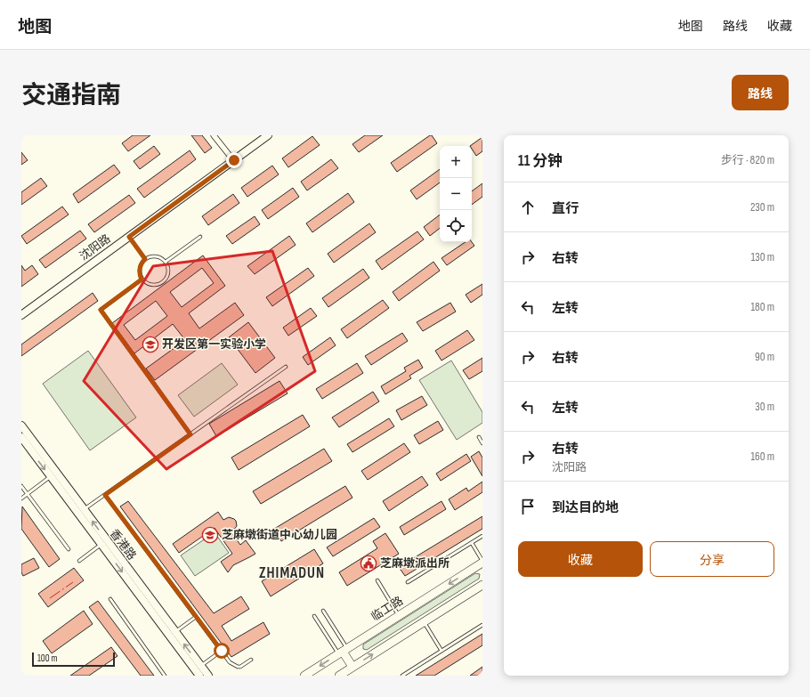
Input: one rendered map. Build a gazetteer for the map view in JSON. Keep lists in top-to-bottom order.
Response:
{
  "streets": {
    "main road": ["沈阳路", "香港路", "临工路"]
  },
  "districts": ["ZHIMADUN"],
  "places": {
    "school or university": ["开发区第一实验小学", "芝麻墩街道中心幼儿园"],
    "public building": ["芝麻墩派出所"]
  },
  "scale_bar": "100 m",
  "page": {
    "header": "地图",
    "nav": ["地图", "路线", "收藏"],
    "title": "交通指南",
    "buttons": [
      "路线",
      ["收藏", "分享"]
    ],
    "heading": ["11 分钟", "步行 · 820 m"],
    "map_buttons": ["+", "−"],
    "list": [
      ["直行", "230 m"],
      ["右转", "130 m"],
      ["左转", "180 m"],
      ["右转", "90 m"],
      ["左转", "30 m"],
      ["右转", "沈阳路", "160 m"],
      "到达目的地"
    ],
    "scale": "100 m"
  }
}
